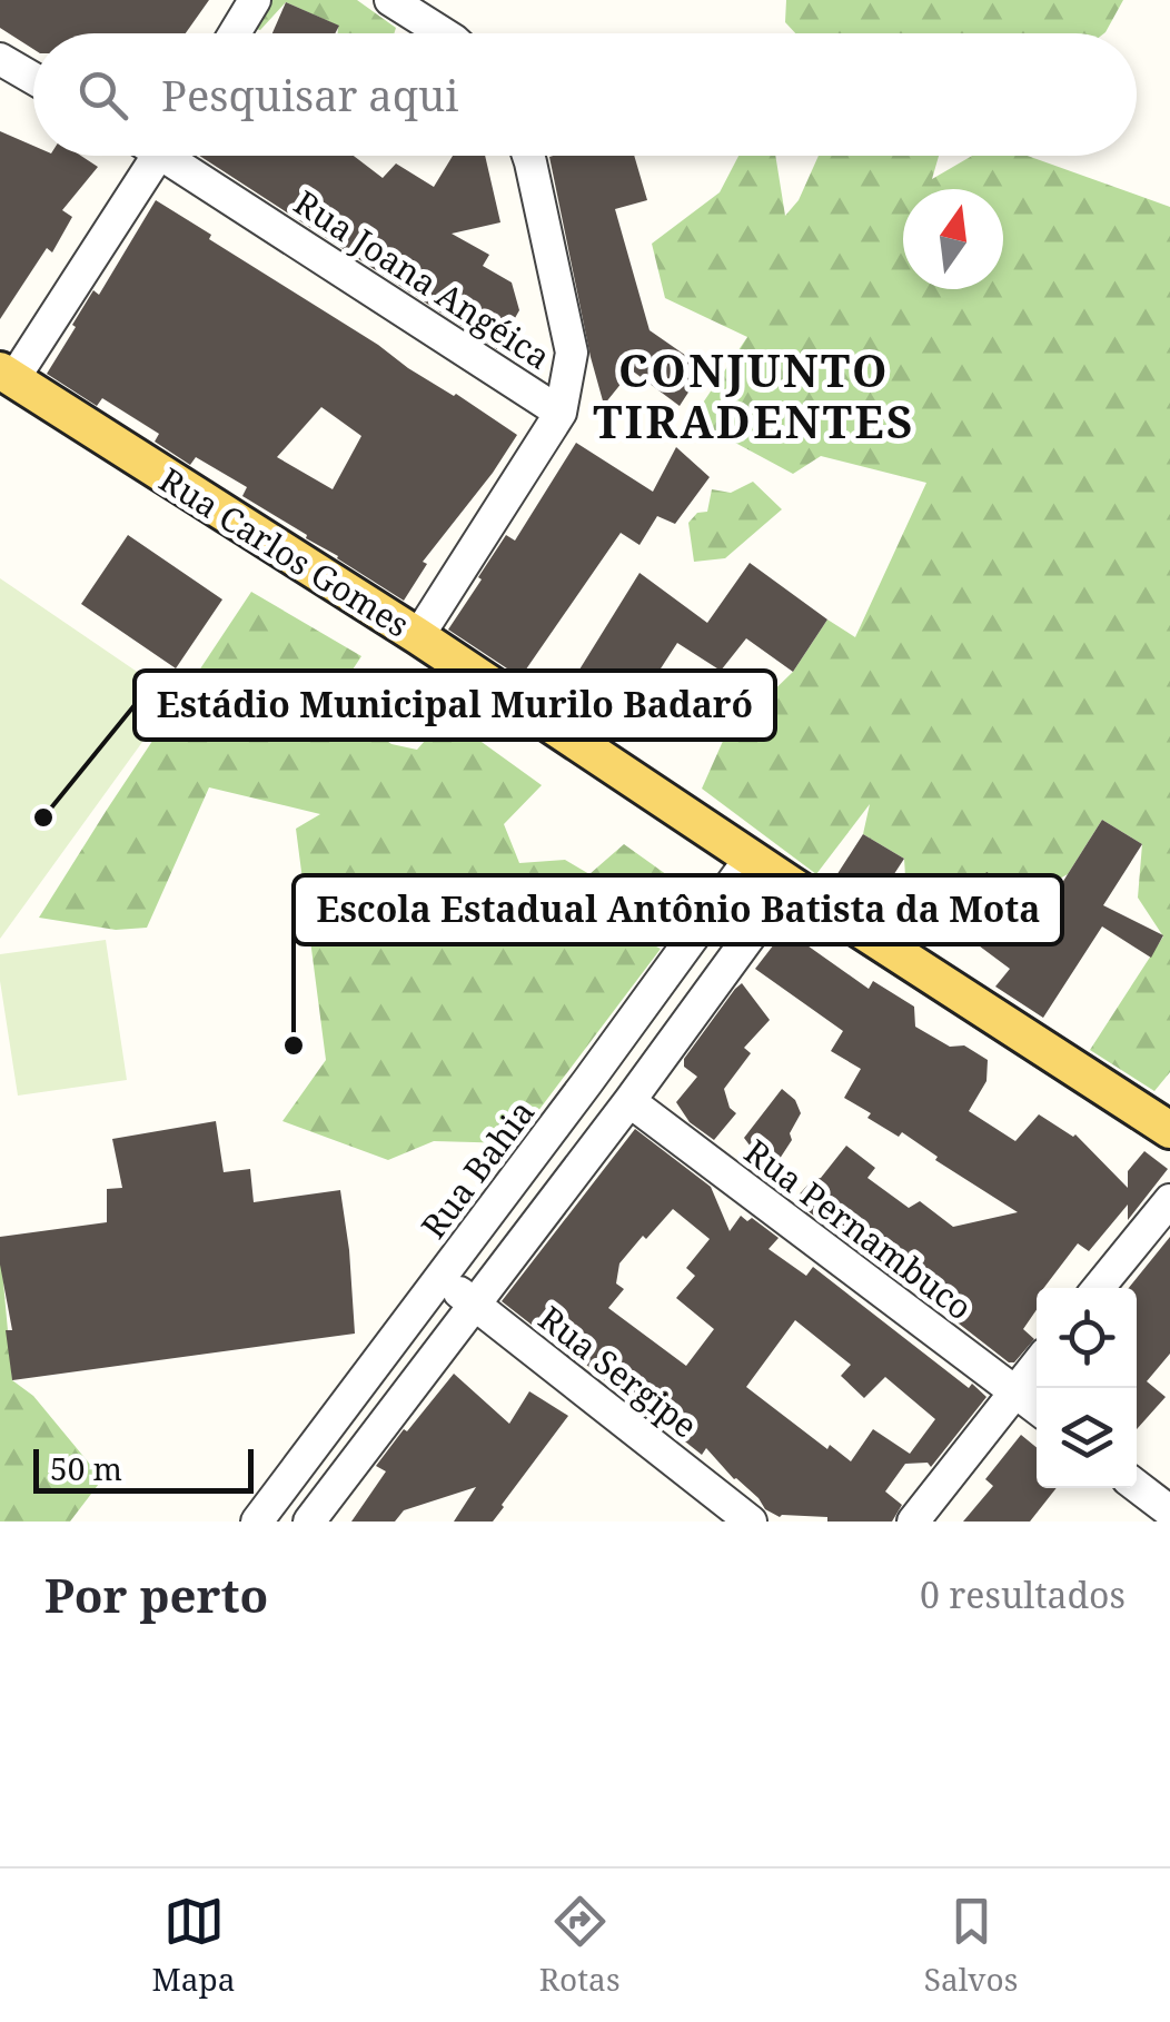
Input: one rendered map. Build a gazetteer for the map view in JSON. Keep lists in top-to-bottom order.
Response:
{
  "streets": {
    "main road": ["Rua Carlos Gomes"],
    "street": [
      "Rua Joana Angéica",
      "Rua Bahia",
      "Rua Pernambuco",
      "Rua Sergipe"
    ]
  },
  "crossings": [
    ["Rua Carlos Gomes", "Rua Bahia"],
    ["Rua Bahia", "Rua Sergipe"]
  ],
  "districts": ["CONJUNTO TIRADENTES"],
  "places": ["Estádio Municipal Murilo Badaró", "Escola Estadual Antônio Batista da Mota"],
  "scale_bar": "50 m",
  "north": "top",
  "page": {
    "search": "Pesquisar aqui",
    "scale": "50 m",
    "heading": ["Por perto", "0 resultados"],
    "nav": ["Mapa", "Rotas", "Salvos"]
  }
}
